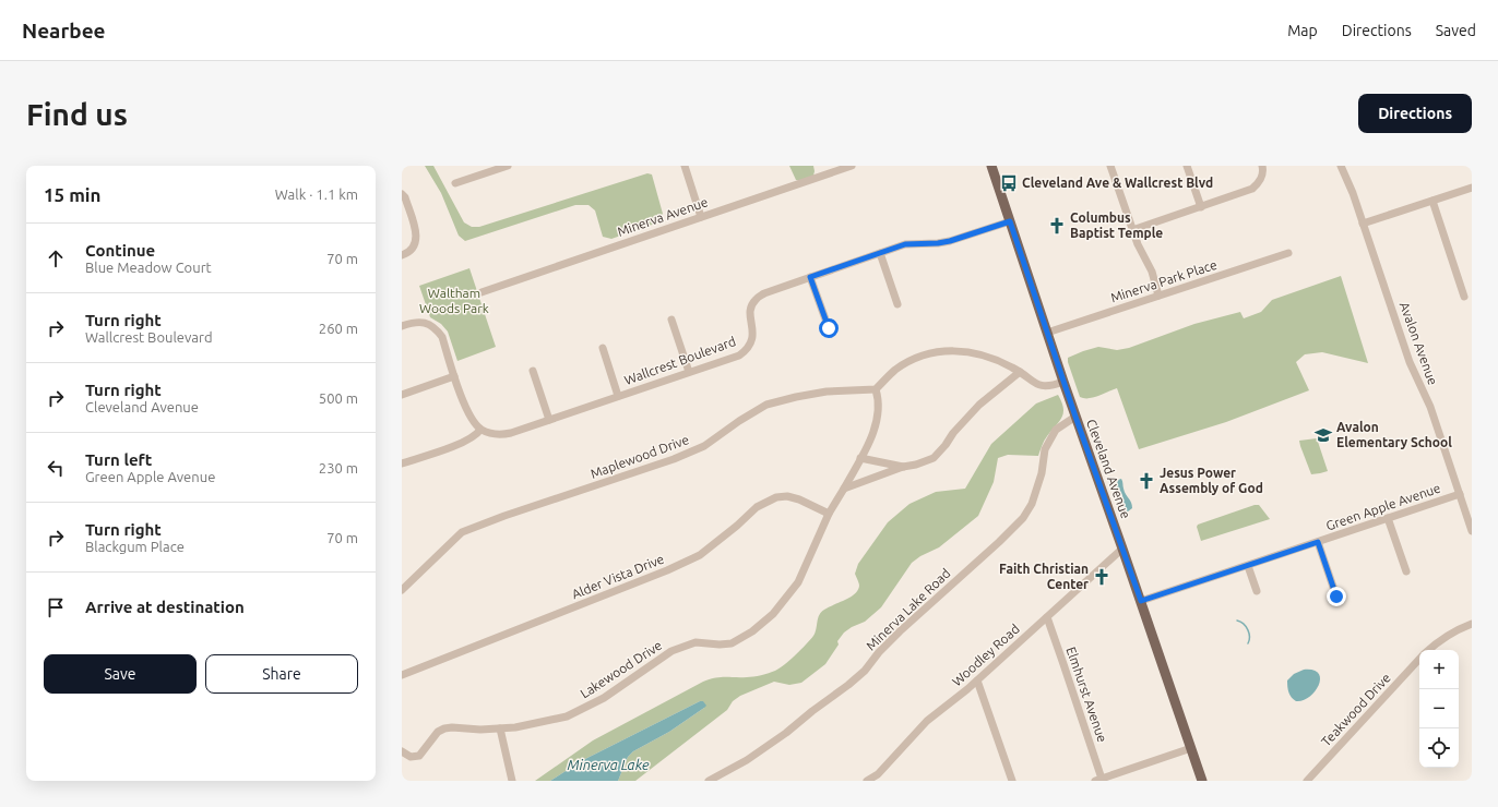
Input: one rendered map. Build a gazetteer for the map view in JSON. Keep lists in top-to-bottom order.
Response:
{
  "streets": {
    "main road": ["Cleveland Avenue"],
    "street": [
      "Minerva Avenue",
      "Minerva Park Place",
      "Avalon Avenue",
      "Wallcrest Boulevard",
      "Maplewood Drive",
      "Green Apple Avenue",
      "Alder Vista Drive",
      "Minerva Lake Road",
      "Woodley Road",
      "Lakewood Drive",
      "Elmhurst Avenue",
      "Teakwood Drive"
    ]
  },
  "crossings": [
    ["Minerva Park Place", "Cleveland Avenue"],
    ["Avalon Avenue", "Green Apple Avenue"],
    ["Wallcrest Boulevard", "Cleveland Avenue"],
    ["Maplewood Drive", "Lakewood Drive"],
    ["Cleveland Avenue", "Green Apple Avenue"],
    ["Cleveland Avenue", "Minerva Lake Road"],
    ["Cleveland Avenue", "Woodley Road"],
    ["Alder Vista Drive", "Lakewood Drive"],
    ["Woodley Road", "Elmhurst Avenue"]
  ],
  "water": ["Minerva Lake"],
  "parks": ["Waltham Woods Park"],
  "places": {
    "bus stop": ["Cleveland Ave & Wallcrest Blvd"],
    "church": ["Columbus Baptist Temple", "Jesus Power Assembly of God", "Faith Christian Center"],
    "school or university": ["Avalon Elementary School"]
  },
  "page": {
    "header": "Nearbee",
    "nav": ["Map", "Directions", "Saved"],
    "buttons": [
      "Directions",
      ["Save", "Share"]
    ],
    "title": "Find us",
    "heading": ["15 min", "Walk · 1.1 km"],
    "list": [
      ["Continue", "Blue Meadow Court", "70 m"],
      ["Turn right", "Wallcrest Boulevard", "260 m"],
      ["Turn right", "Cleveland Avenue", "500 m"],
      ["Turn left", "Green Apple Avenue", "230 m"],
      ["Turn right", "Blackgum Place", "70 m"],
      "Arrive at destination"
    ],
    "map_buttons": ["+", "−"]
  }
}
